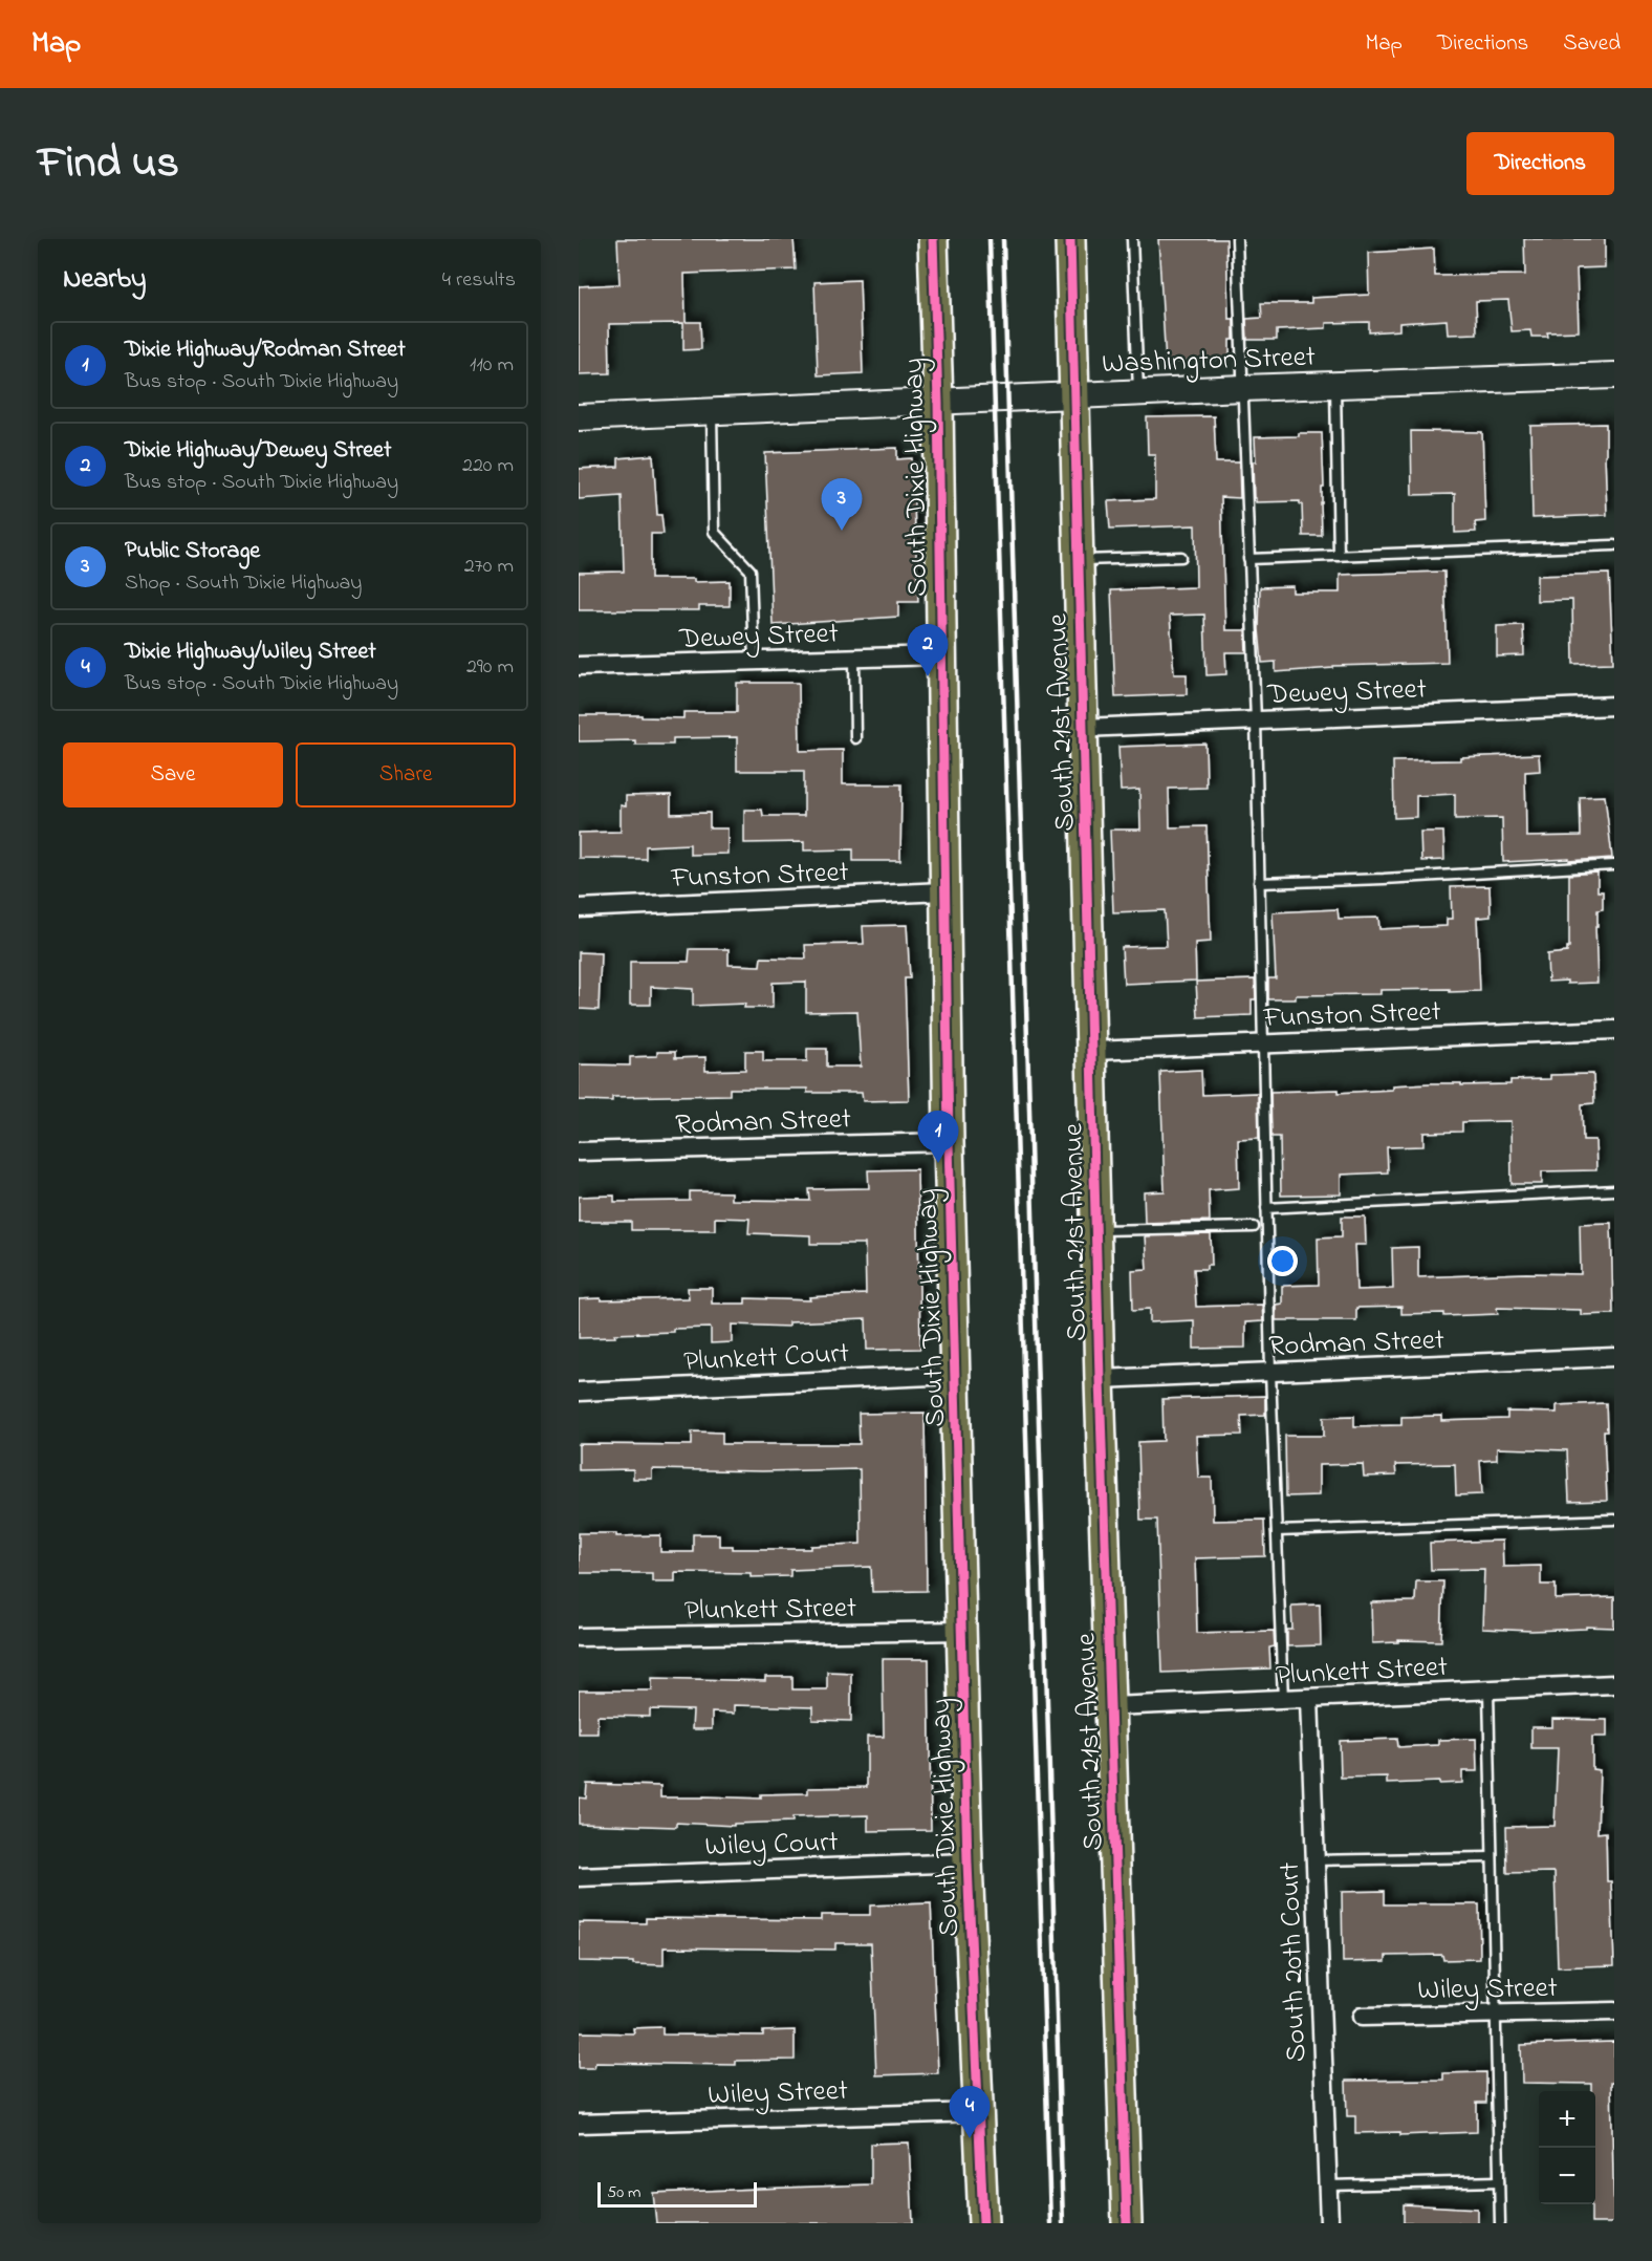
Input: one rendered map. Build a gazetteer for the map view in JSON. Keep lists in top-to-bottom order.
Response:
{
  "streets": {
    "main road": ["South Dixie Highway", "South 21st Avenue"],
    "street": [
      "Washington Street",
      "Dewey Street",
      "Funston Street",
      "Rodman Street",
      "Plunkett Court",
      "Plunkett Street",
      "Wiley Court",
      "South 20th Court",
      "Wiley Street"
    ]
  },
  "crossings": [
    ["Washington Street", "South Dixie Highway"],
    ["Washington Street", "South 21st Avenue"],
    ["South Dixie Highway", "Dewey Street"],
    ["South Dixie Highway", "Funston Street"],
    ["South Dixie Highway", "Rodman Street"],
    ["South Dixie Highway", "Plunkett Court"],
    ["South Dixie Highway", "Plunkett Street"],
    ["South Dixie Highway", "Wiley Court"],
    ["South Dixie Highway", "Wiley Street"],
    ["Dewey Street", "South 21st Avenue"],
    ["South 21st Avenue", "Funston Street"],
    ["South 21st Avenue", "Rodman Street"],
    ["South 21st Avenue", "Plunkett Street"],
    ["Plunkett Street", "South 20th Court"]
  ],
  "scale_bar": "50 m",
  "page": {
    "header": "Map",
    "nav": ["Map", "Directions", "Saved"],
    "title": "Find us",
    "buttons": [
      "Directions",
      ["Save", "Share"]
    ],
    "heading": ["Nearby", "4 results"],
    "list": [
      {
        "mark": "1",
        "name": "Dixie Highway/Rodman Street",
        "note": "Bus stop · South Dixie Highway",
        "value": "110 m"
      },
      {
        "mark": "2",
        "name": "Dixie Highway/Dewey Street",
        "note": "Bus stop · South Dixie Highway",
        "value": "220 m"
      },
      {
        "mark": "3",
        "name": "Public Storage",
        "note": "Shop · South Dixie Highway",
        "value": "270 m"
      },
      {
        "mark": "4",
        "name": "Dixie Highway/Wiley Street",
        "note": "Bus stop · South Dixie Highway",
        "value": "290 m"
      }
    ],
    "pins": [
      "3",
      "2",
      "1",
      "4"
    ],
    "map_buttons": ["+", "−"],
    "scale": "50 m"
  }
}
